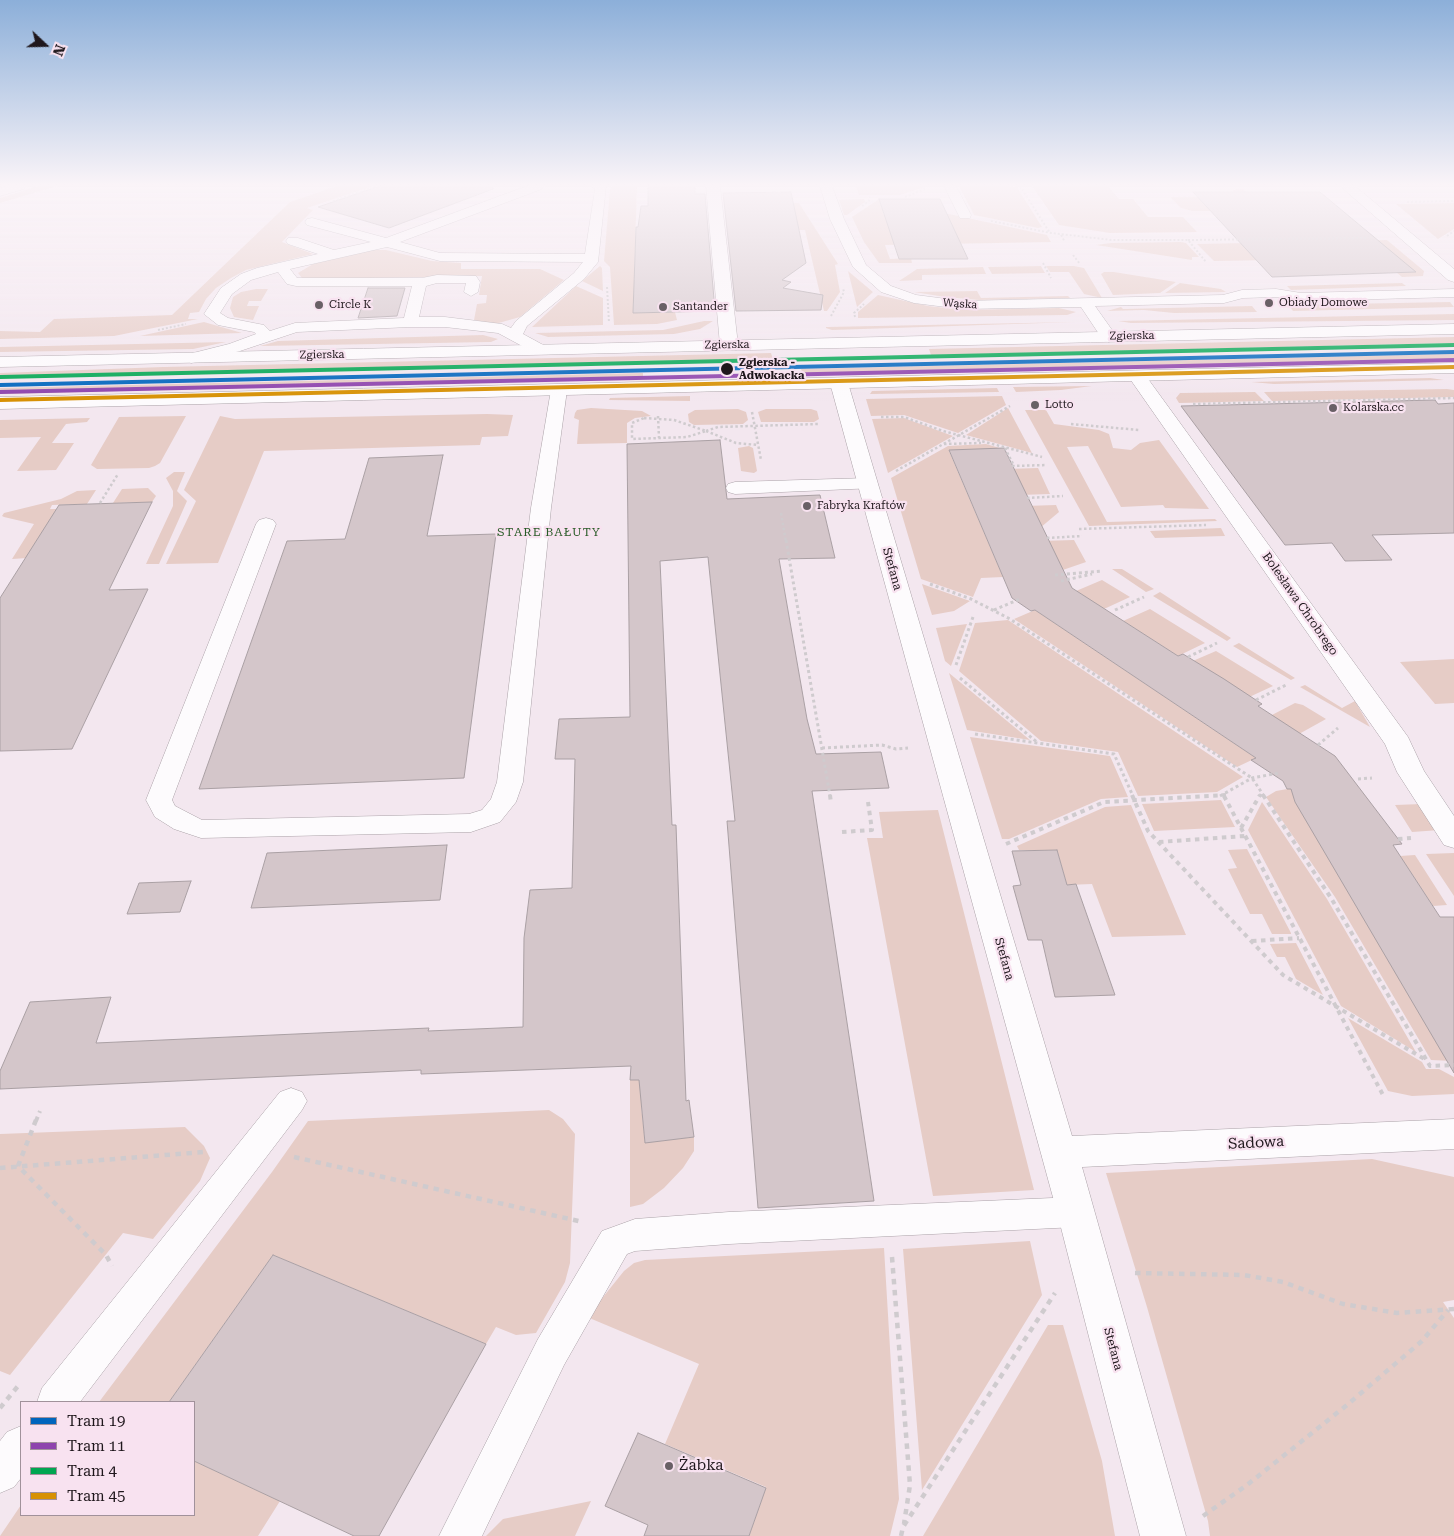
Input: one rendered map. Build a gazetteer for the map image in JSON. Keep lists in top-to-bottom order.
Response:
{
  "streets": {
    "main road": [
      "Zgierska",
      "Stefana",
      "Bolesława Chrobrego",
      "Sadowa"
    ],
    "lane": ["Wąska"]
  },
  "crossings": [
    ["Stefana", "Sadowa"]
  ],
  "districts": ["STARE BAŁUTY"],
  "places": [
    "Obiady Domowe",
    "Circle K",
    "Santander",
    "Zgierska - Adwokacka",
    "Lotto",
    "Kolarska.cc",
    "Fabryka Kraftów",
    "Żabka"
  ],
  "lines": [
    "tram line 4",
    "tram line 19",
    "tram line 11",
    "tram line 45"
  ],
  "legend": [
    "Tram 19",
    "Tram 11",
    "Tram 4",
    "Tram 45"
  ],
  "north": "right"
}
